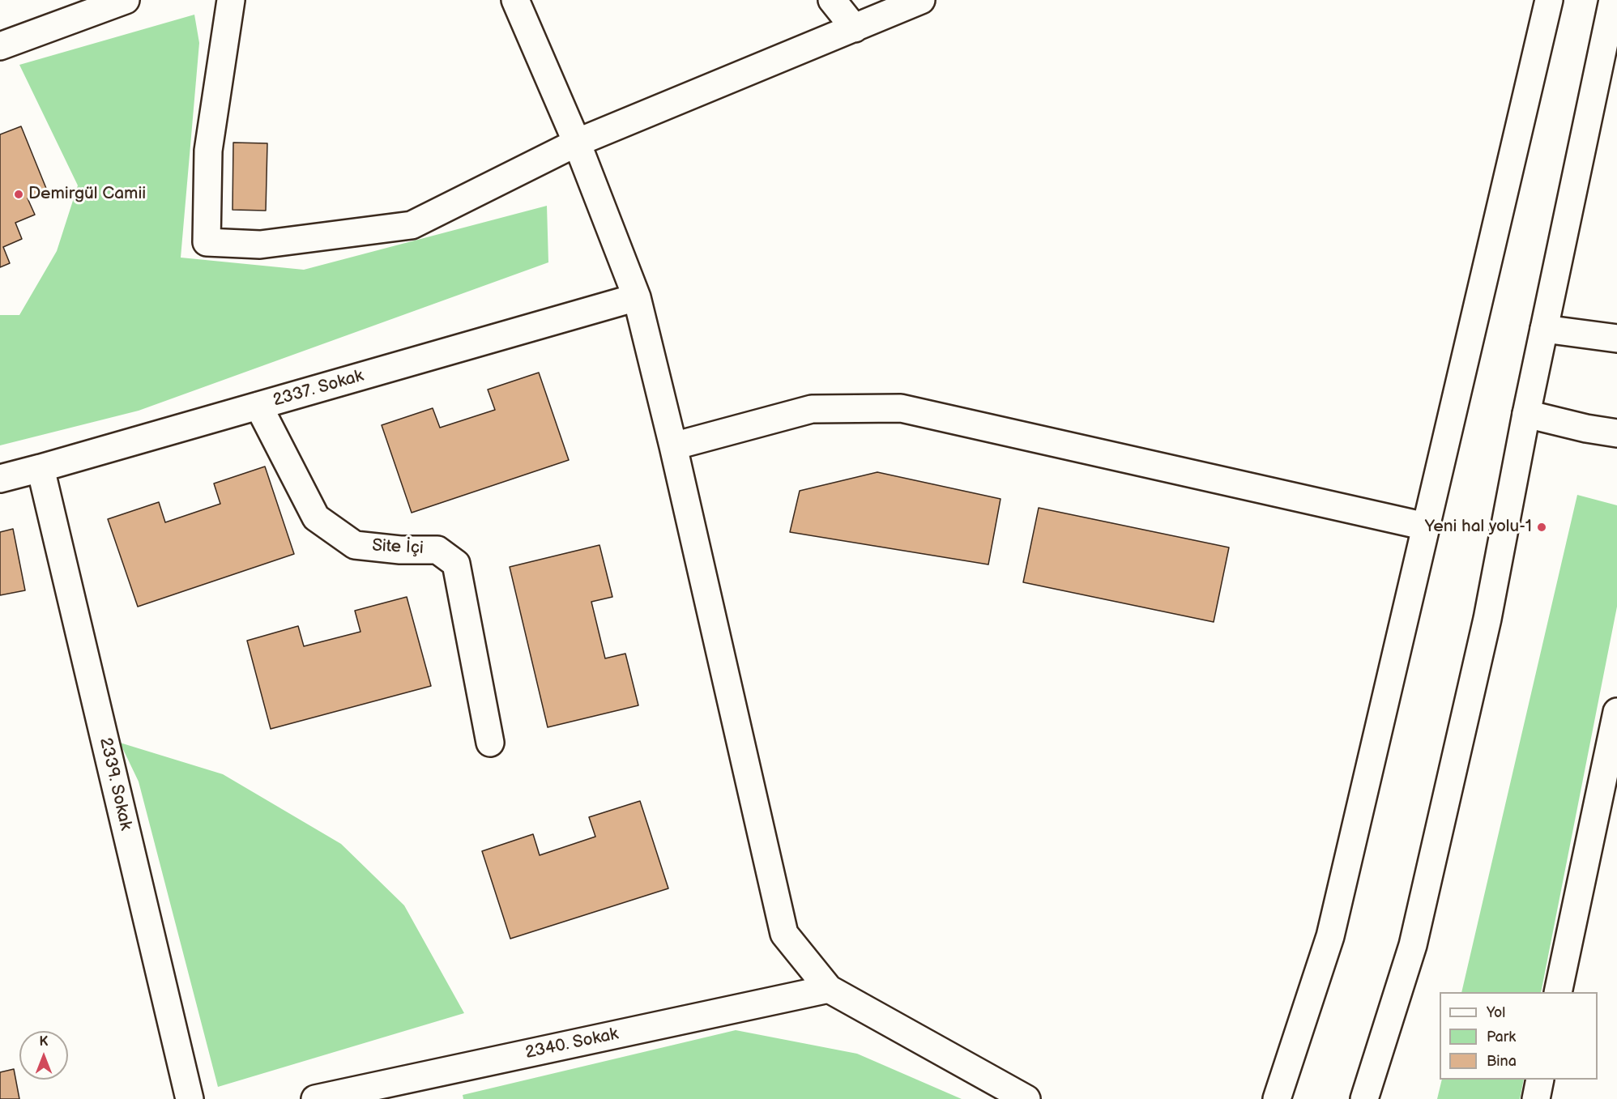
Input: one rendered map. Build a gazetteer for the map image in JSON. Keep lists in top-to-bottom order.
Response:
{
  "streets": {
    "street": [
      "2337. Sokak",
      "Site İçi",
      "2339. Sokak",
      "2340. Sokak"
    ]
  },
  "crossings": [
    ["2337. Sokak", "Site İçi"],
    ["2337. Sokak", "2339. Sokak"]
  ],
  "places": ["Demirgül Camii", "Yeni hal yolu-1"],
  "legend": ["Yol", "Park", "Bina"],
  "north": "top"
}
